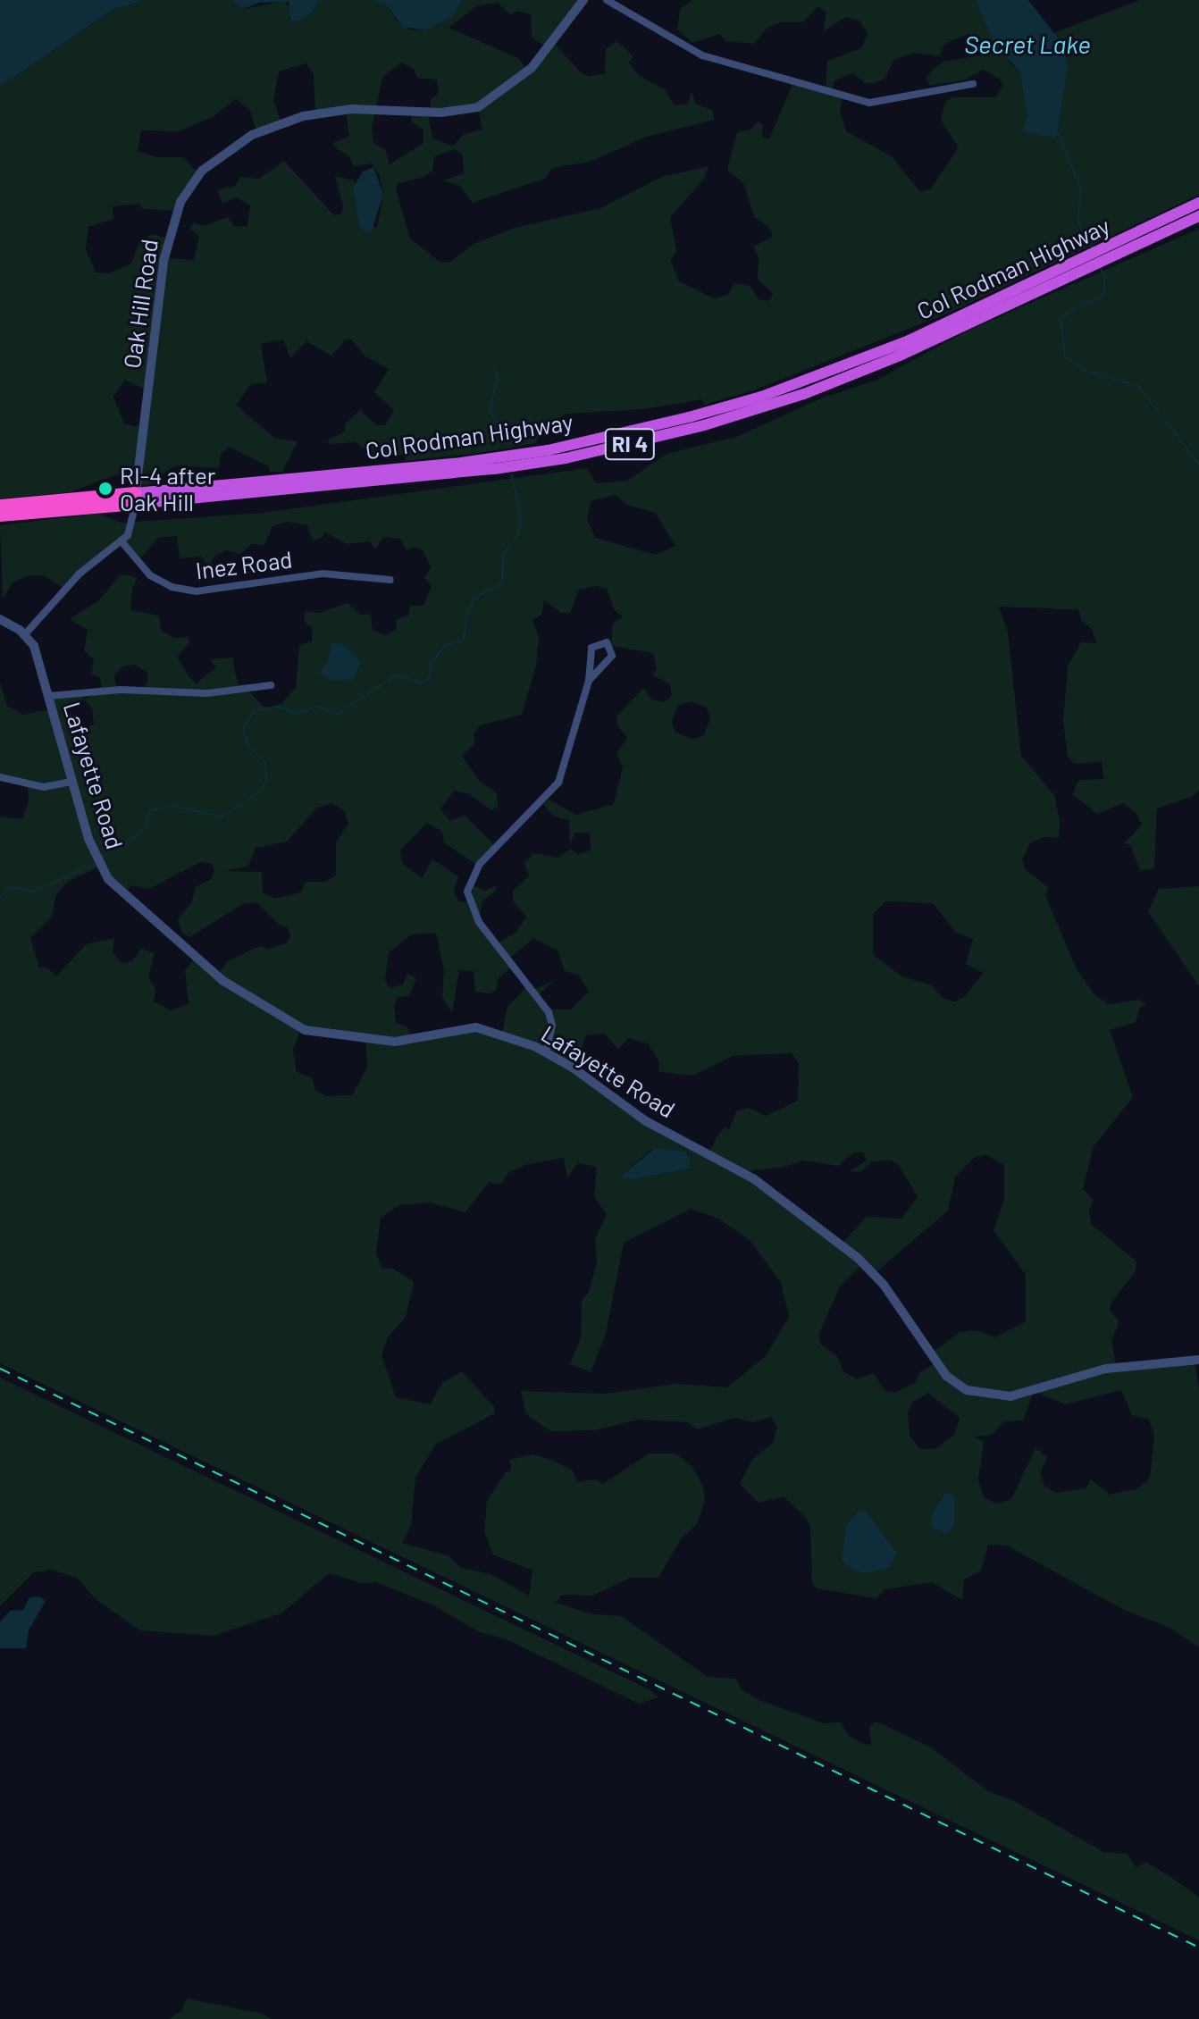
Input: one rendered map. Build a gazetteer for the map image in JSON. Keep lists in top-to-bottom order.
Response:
{
  "streets": {
    "highway": ["Col Rodman Highway", "RI 4"],
    "street": ["Oak Hill Road", "Inez Road", "Lafayette Road"]
  },
  "crossings": [
    ["Col Rodman Highway", "Oak Hill Road"],
    ["Oak Hill Road", "Inez Road"],
    ["Oak Hill Road", "Lafayette Road"]
  ],
  "water": ["Secret Lake"],
  "places": ["RI-4 after Oak Hill"]
}
